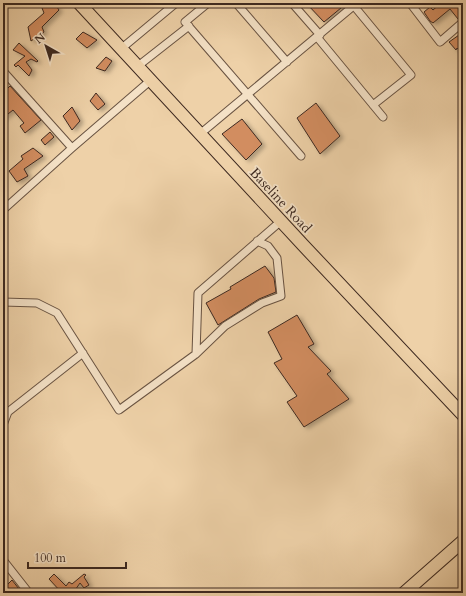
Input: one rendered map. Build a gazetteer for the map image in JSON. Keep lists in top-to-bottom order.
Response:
{
  "streets": {
    "main road": ["Baseline Road"]
  },
  "scale_bar": "100 m",
  "north": "top left"
}
